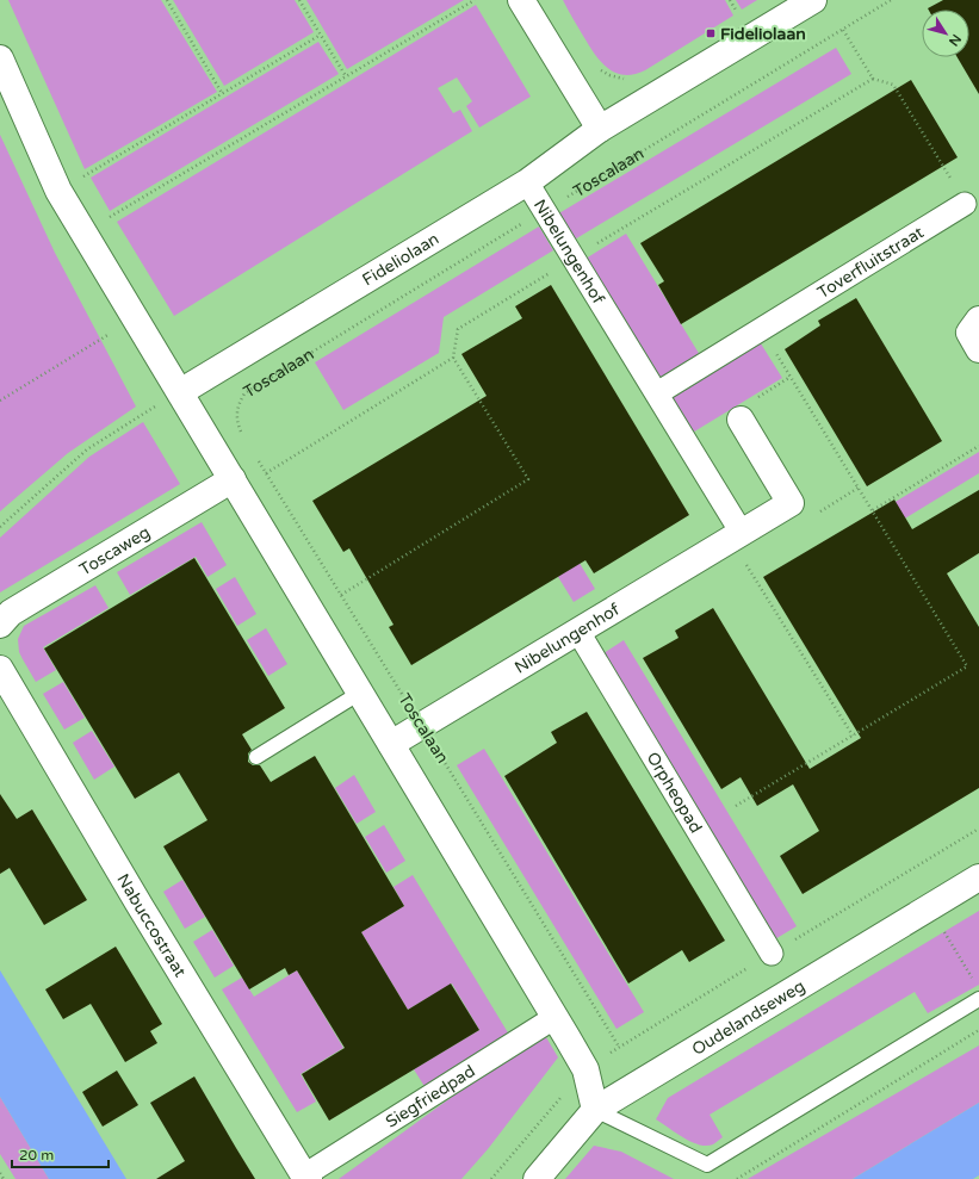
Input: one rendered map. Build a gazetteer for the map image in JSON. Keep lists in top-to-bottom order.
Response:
{
  "streets": {
    "street": [
      "Toscalaan",
      "Nibelungenhof",
      "Fideliolaan",
      "Toverfluitstraat",
      "Toscaweg",
      "Orpheopad",
      "Nabuccostraat",
      "Oudelandseweg",
      "Siegfriedpad"
    ]
  },
  "crossings": [
    ["Toscalaan", "Nibelungenhof"],
    ["Toscalaan", "Fideliolaan"],
    ["Toscalaan", "Toscaweg"],
    ["Toscalaan", "Oudelandseweg"],
    ["Toscalaan", "Siegfriedpad"],
    ["Nibelungenhof", "Fideliolaan"],
    ["Nibelungenhof", "Orpheopad"],
    ["Nabuccostraat", "Siegfriedpad"]
  ],
  "places": {
    "transit": ["Fideliolaan"]
  },
  "scale_bar": "20 m",
  "north": "bottom right"
}
